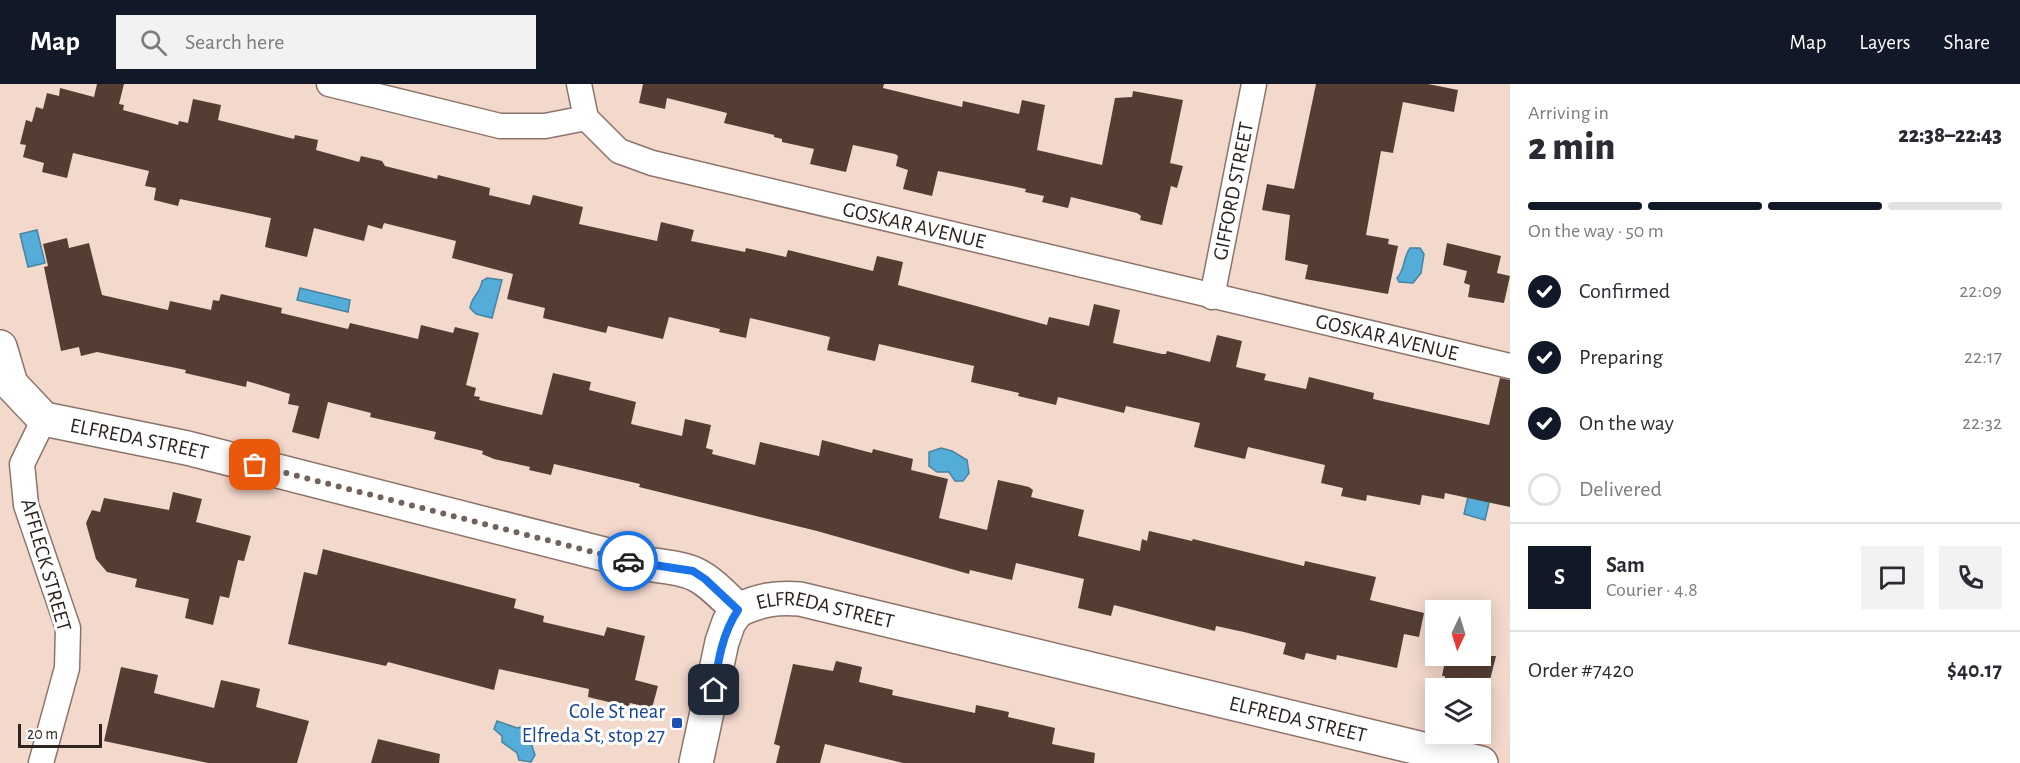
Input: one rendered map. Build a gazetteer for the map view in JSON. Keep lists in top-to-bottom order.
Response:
{
  "streets": {
    "street": [
      "GIFFORD STREET",
      "GOSKAR AVENUE",
      "ELFREDA STREET",
      "AFFLECK STREET"
    ]
  },
  "crossings": [
    ["GIFFORD STREET", "GOSKAR AVENUE"],
    ["ELFREDA STREET", "AFFLECK STREET"]
  ],
  "places": {
    "transit": ["Cole St near Elfreda St, stop 27"]
  },
  "scale_bar": "20 m",
  "north": "bottom",
  "page": {
    "header": "Map",
    "search": "Search here",
    "nav": ["Map", "Layers", "Share"],
    "heading": ["2 min", "Arriving in", "22:38–22:43"],
    "panel": [
      "Sam",
      "Courier · 4.8",
      "Order #7420",
      "$40.17"
    ],
    "bar": "On the way · 50 m",
    "list": [
      ["Confirmed", "22:09"],
      ["Preparing", "22:17"],
      ["On the way", "22:32"],
      "Delivered"
    ],
    "round": "S",
    "scale": "20 m"
  }
}
